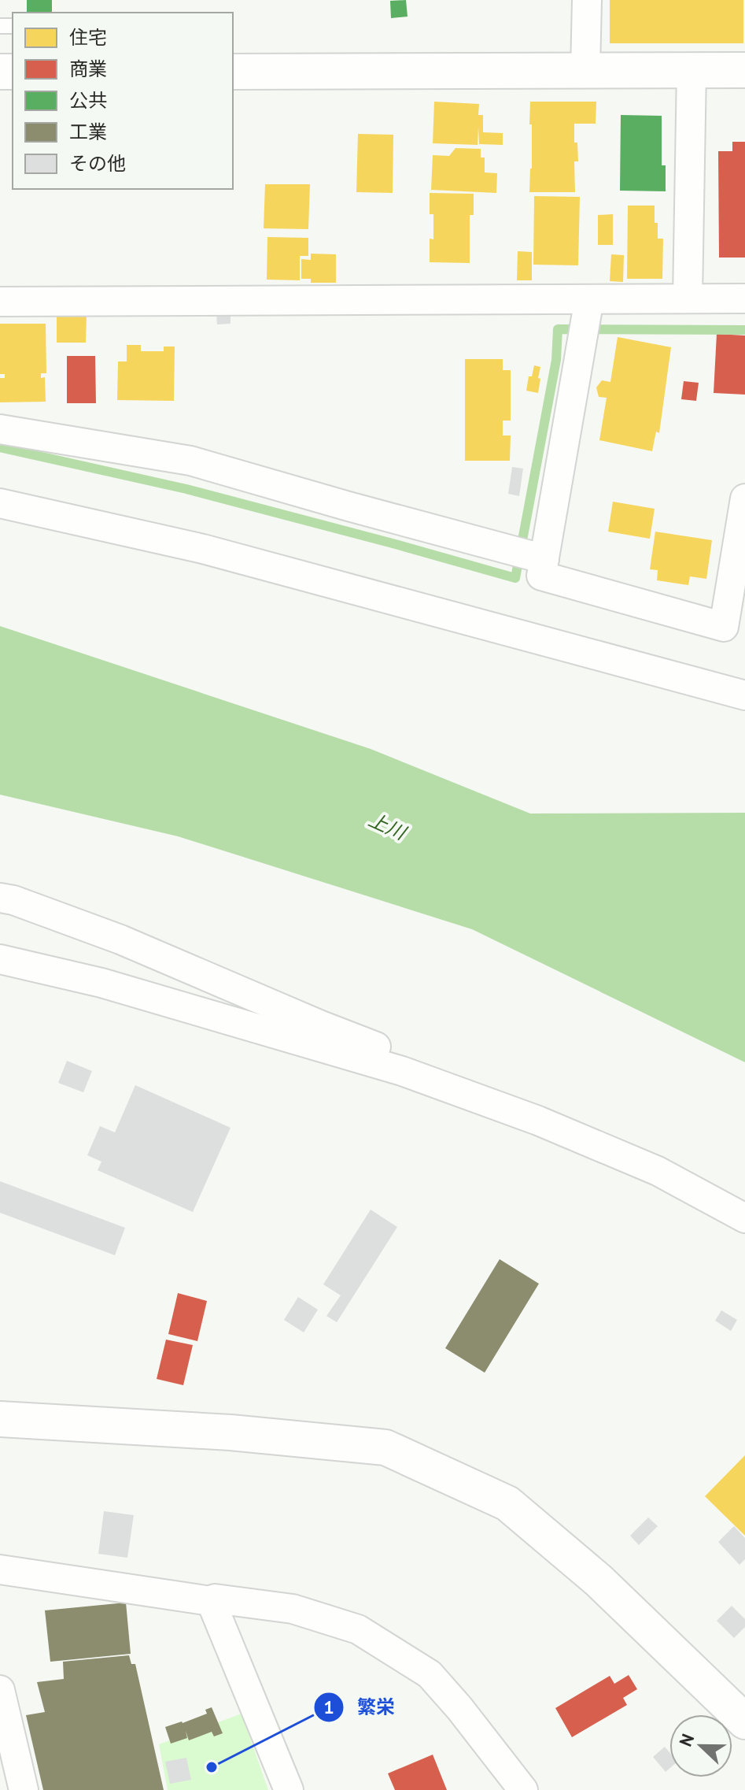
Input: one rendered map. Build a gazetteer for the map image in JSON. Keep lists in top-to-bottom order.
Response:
{
  "water": ["上川"],
  "places": ["繁栄"],
  "legend": [
    "住宅",
    "商業",
    "公共",
    "工業",
    "その他"
  ],
  "north": "left"
}
